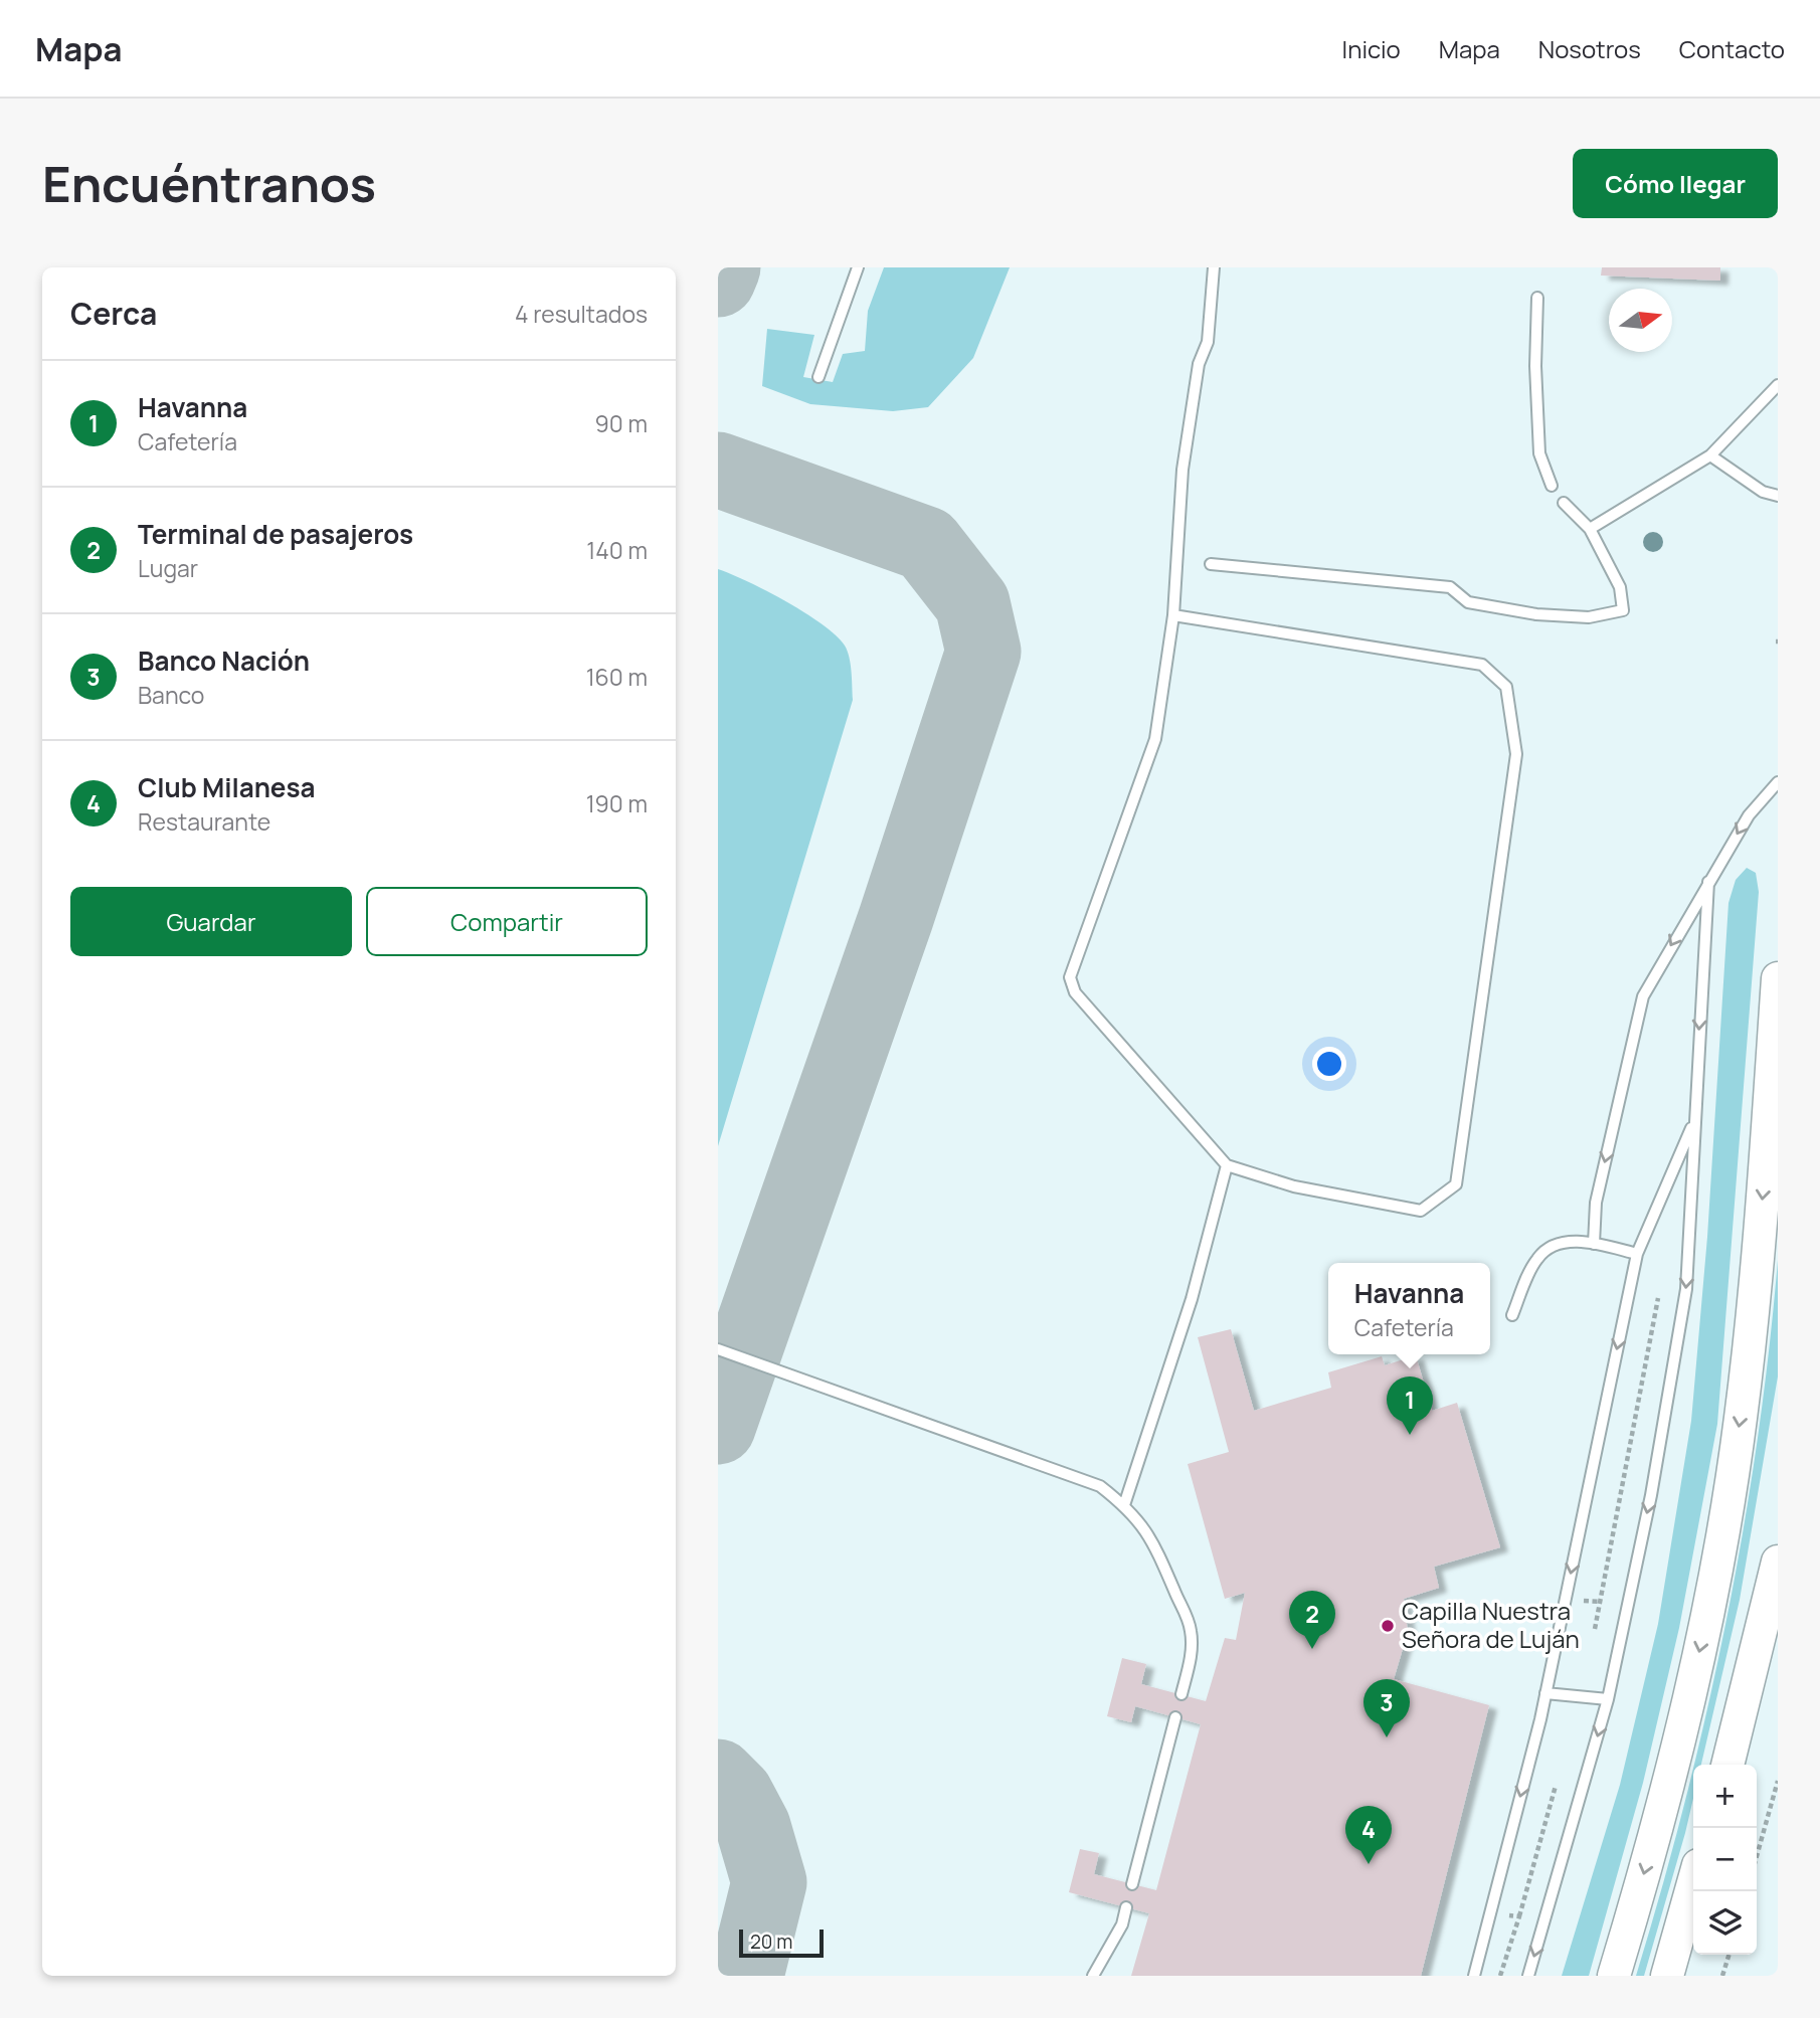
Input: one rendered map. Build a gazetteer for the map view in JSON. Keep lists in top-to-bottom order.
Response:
{
  "places": ["Capilla Nuestra Señora de Luján"],
  "scale_bar": "20 m",
  "north": "right",
  "page": {
    "header": "Mapa",
    "nav": [
      "Inicio",
      "Mapa",
      "Nosotros",
      "Contacto"
    ],
    "buttons": [
      "Cómo llegar",
      ["Guardar", "Compartir"]
    ],
    "title": "Encuéntranos",
    "heading": ["Cerca", "4 resultados"],
    "list": [
      {
        "mark": "1",
        "name": "Havanna",
        "note": "Cafetería",
        "value": "90 m"
      },
      {
        "mark": "2",
        "name": "Terminal de pasajeros",
        "note": "Lugar",
        "value": "140 m"
      },
      {
        "mark": "3",
        "name": "Banco Nación",
        "note": "Banco",
        "value": "160 m"
      },
      {
        "mark": "4",
        "name": "Club Milanesa",
        "note": "Restaurante",
        "value": "190 m"
      }
    ],
    "popup": ["Havanna", "Cafetería"],
    "pins": [
      "1",
      "2",
      "3",
      "4"
    ],
    "map_buttons": ["+", "−"],
    "scale": "20 m"
  }
}
